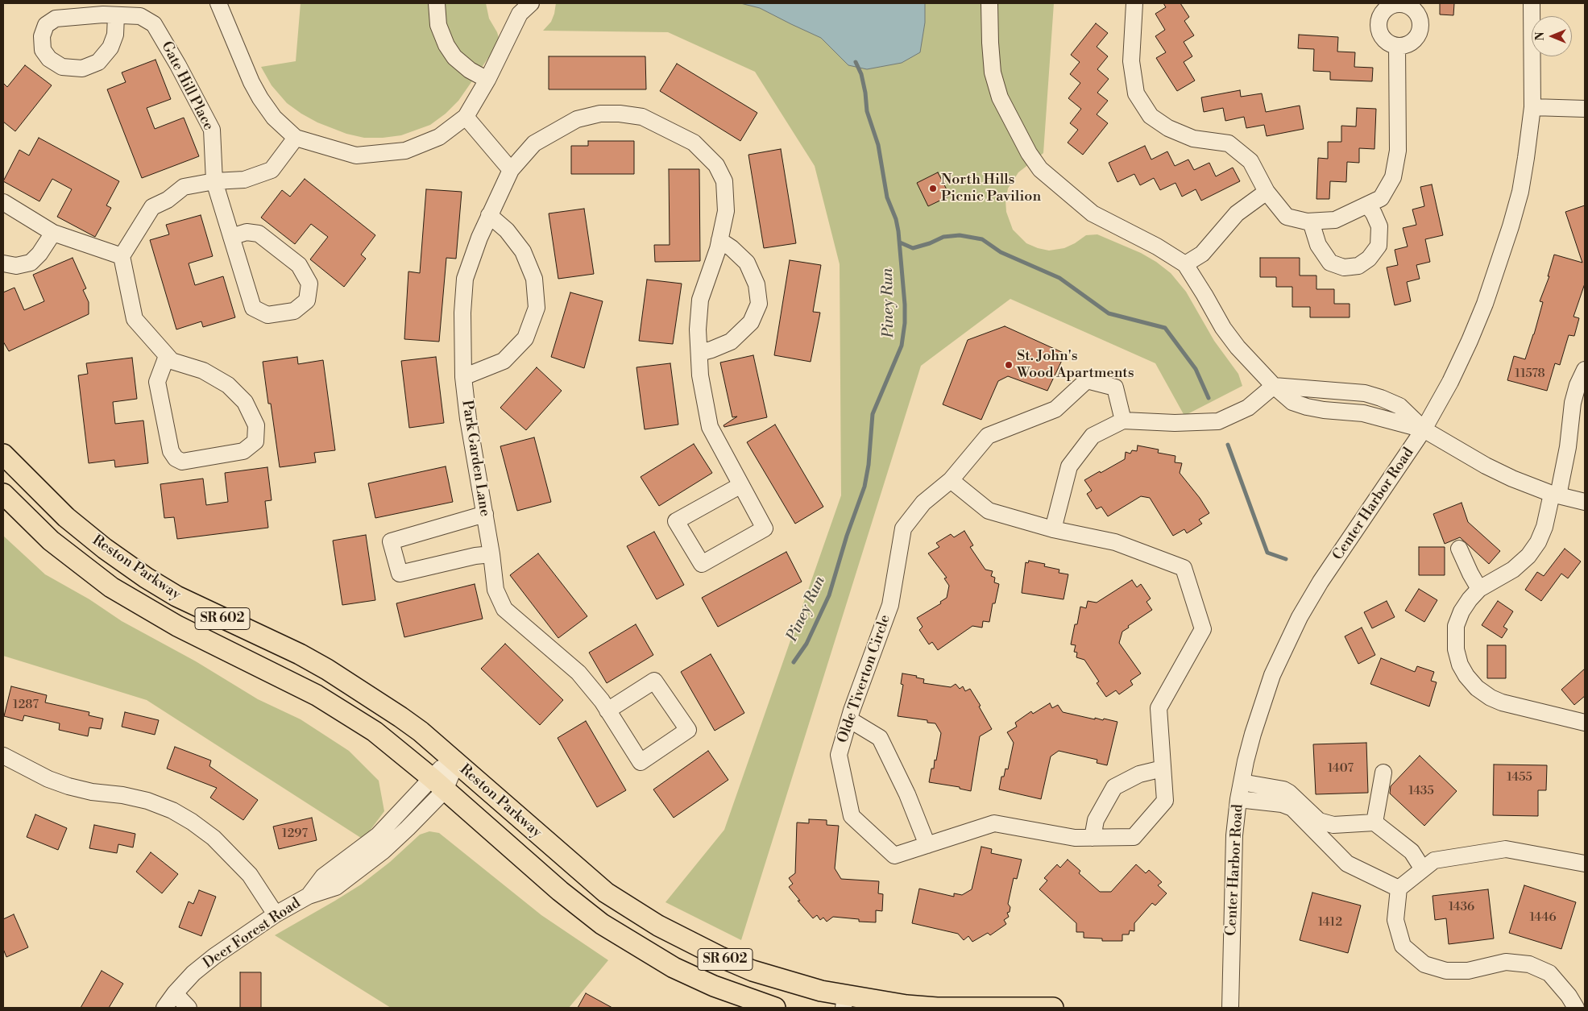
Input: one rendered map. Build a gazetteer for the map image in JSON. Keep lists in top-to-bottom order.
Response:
{
  "streets": {
    "main road": ["Reston Parkway", "SR 602"],
    "street": [
      "Gate Hill Place",
      "Park Garden Lane",
      "Center Harbor Road",
      "Olde Tiverton Circle",
      "Deer Forest Road"
    ]
  },
  "crossings": [
    ["Reston Parkway", "Deer Forest Road"]
  ],
  "water": ["Piney Run"],
  "places": ["North Hills Picnic Pavilion", "St. John's Wood Apartments"],
  "house_numbers": [
    "11578",
    "1287",
    "1407",
    "1455",
    "1435",
    "1297",
    "1436",
    "1446",
    "1412"
  ],
  "north": "left"
}
